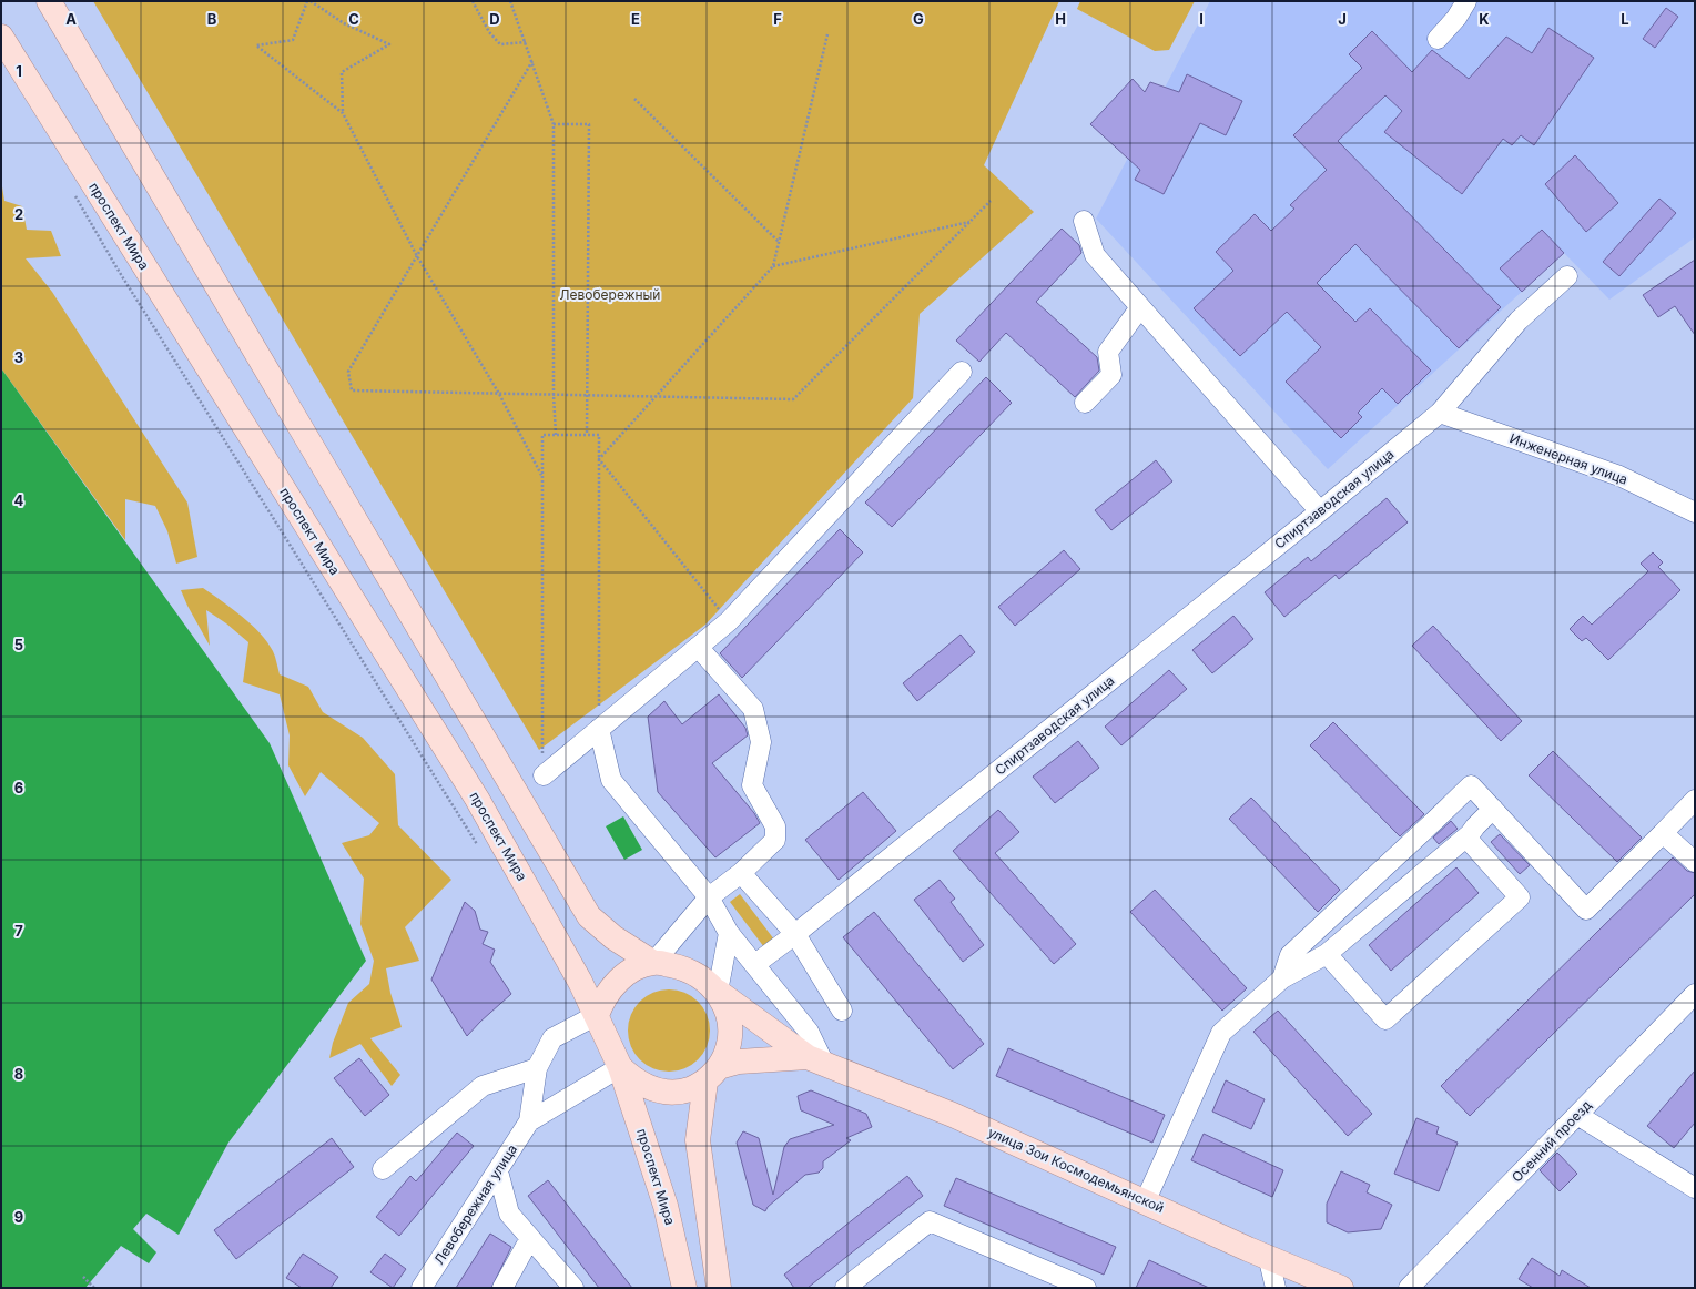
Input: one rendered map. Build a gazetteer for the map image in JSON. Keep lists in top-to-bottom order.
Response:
{
  "streets": {
    "main road": ["проспект Мира", "улица Зои Космодемьянской"],
    "street": [
      "Инженерная улица",
      "Спиртзаводская улица",
      "Осенний проезд",
      "Левобережная улица"
    ]
  },
  "crossings": [
    ["проспект Мира", "улица Зои Космодемьянской"],
    ["проспект Мира", "Левобережная улица"],
    ["Инженерная улица", "Спиртзаводская улица"],
    ["улица Зои Космодемьянской", "Левобережная улица"]
  ],
  "parks": ["Левобережный"],
  "grid": {
    "columns": [
      "A",
      "B",
      "C",
      "D",
      "E",
      "F",
      "G",
      "H",
      "I",
      "J",
      "K",
      "L"
    ],
    "rows": [
      "1",
      "2",
      "3",
      "4",
      "5",
      "6",
      "7",
      "8",
      "9"
    ]
  }
}
